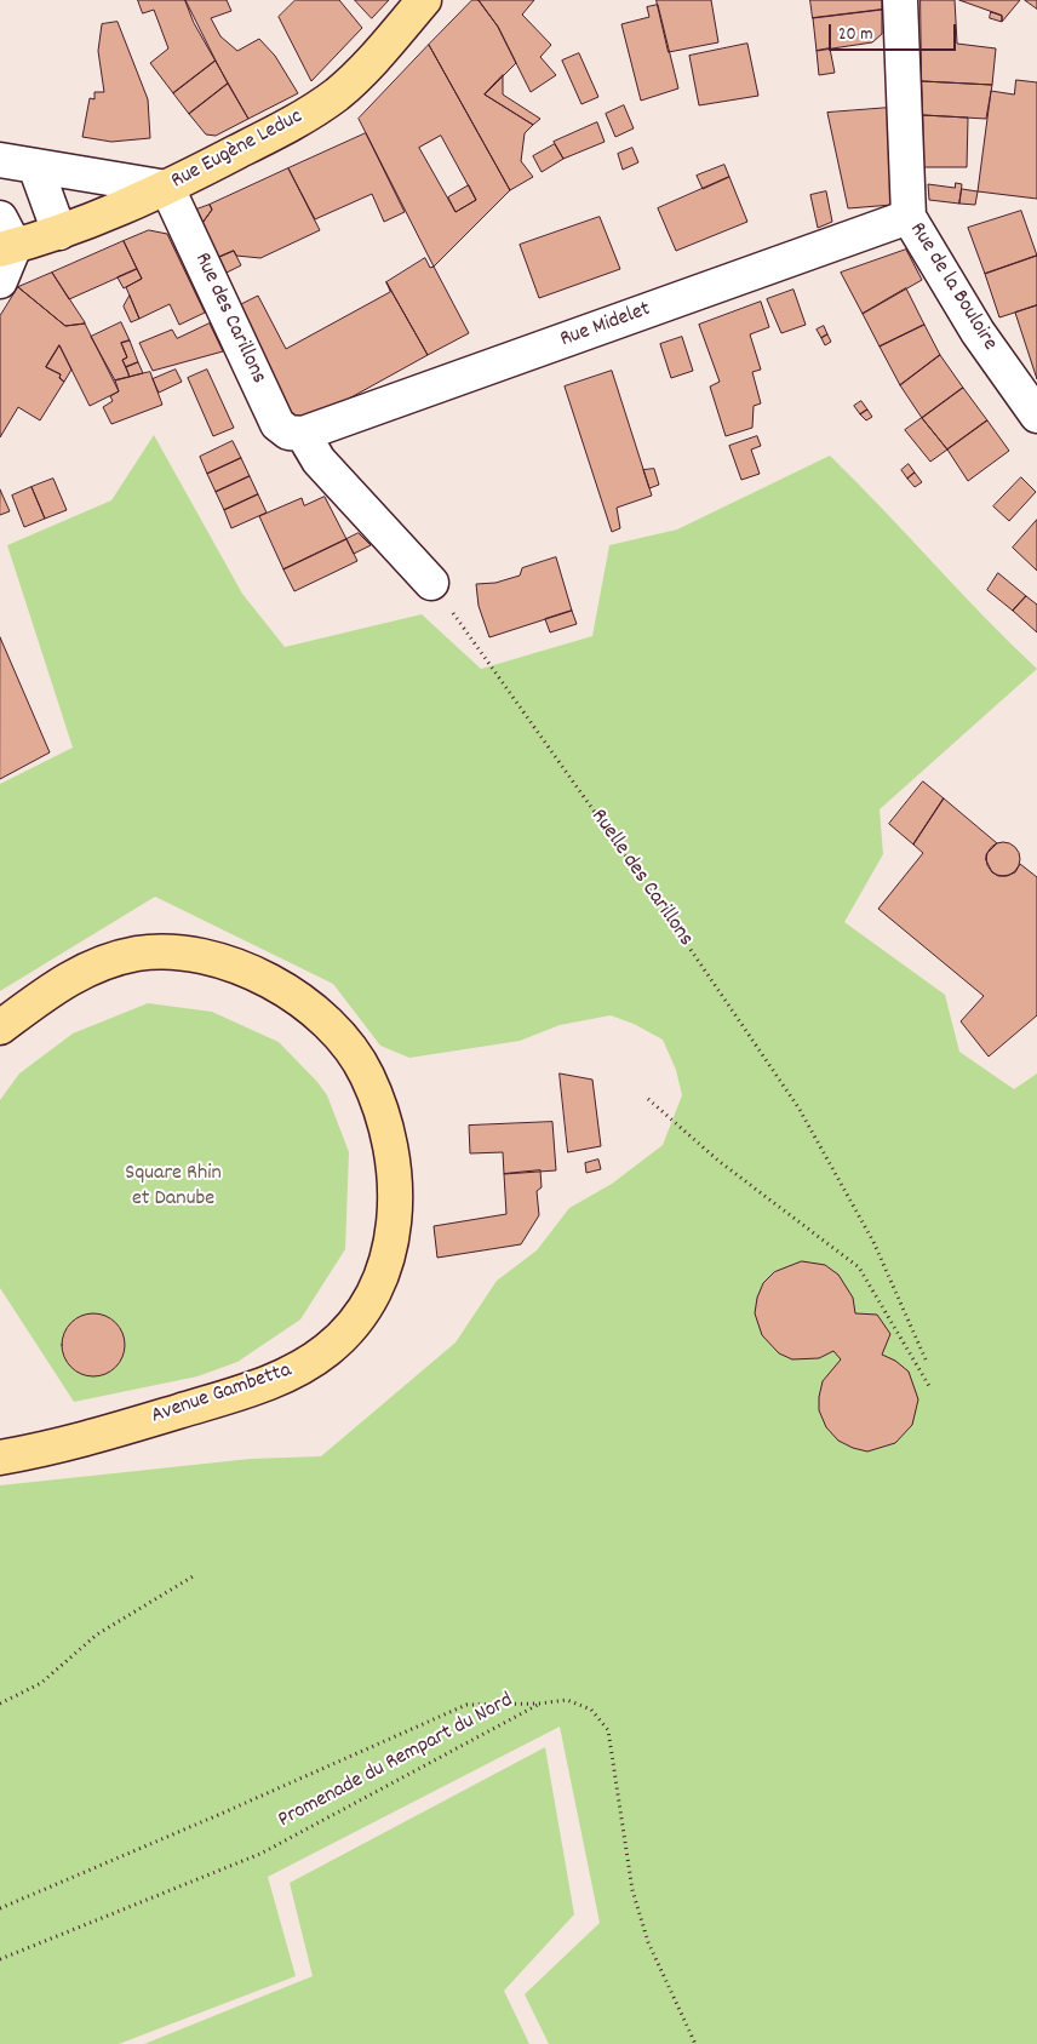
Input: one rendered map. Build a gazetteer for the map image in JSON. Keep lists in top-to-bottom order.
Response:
{
  "streets": {
    "main road": ["Rue Eugène Leduc", "Avenue Gambetta"],
    "street": ["Rue de la Bouloire", "Rue des Carillons", "Rue Midelet"],
    "path": ["Ruelle des Carillons", "Promenade du Rempart du Nord"]
  },
  "crossings": [
    ["Rue Eugène Leduc", "Rue des Carillons"],
    ["Rue de la Bouloire", "Rue Midelet"],
    ["Rue des Carillons", "Rue Midelet"]
  ],
  "parks": ["Square Rhin et Danube"],
  "scale_bar": "20 m"
}
